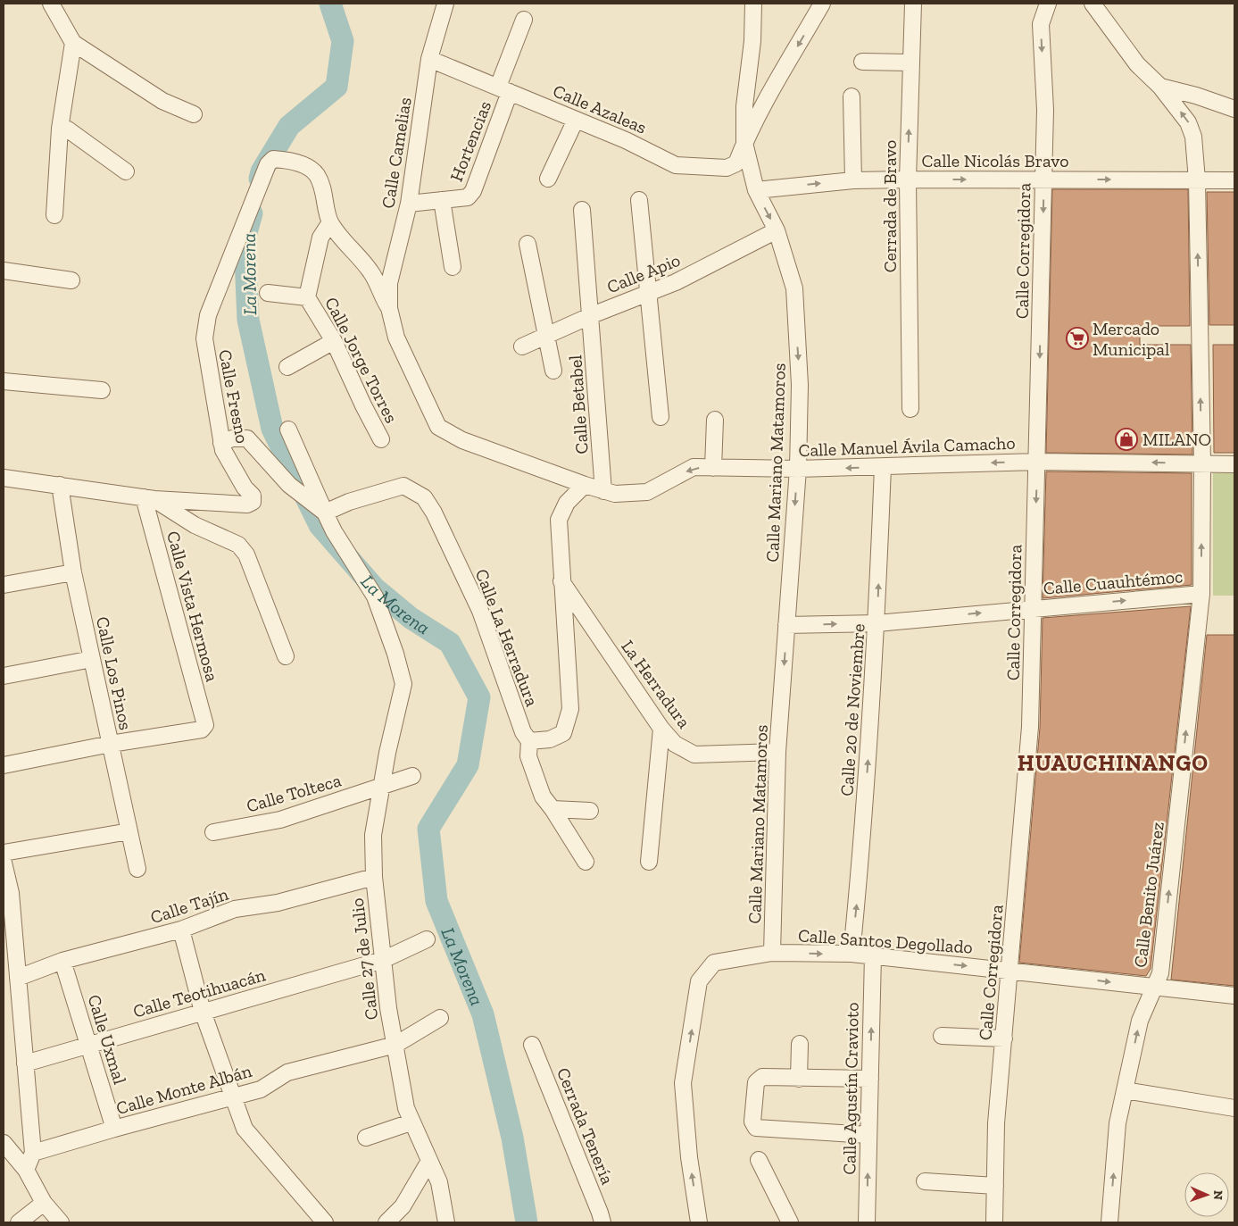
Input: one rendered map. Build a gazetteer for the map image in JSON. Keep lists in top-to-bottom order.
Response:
{
  "streets": {
    "street": [
      "Calle Azaleas",
      "Hortencias",
      "Calle Camelias",
      "Calle Nicolás Bravo",
      "Cerrada de Bravo",
      "Calle Corregidora",
      "Calle Apio",
      "Calle Jorge Torres",
      "Calle Fresno",
      "Calle Betabel",
      "Calle Manuel Ávila Camacho",
      "Calle Mariano Matamoros",
      "Calle Cuauhtémoc",
      "Calle Vista Hermosa",
      "Calle La Herradura",
      "Calle Los Pinos",
      "La Herradura",
      "Calle 20 de Noviembre",
      "Calle Tolteca",
      "Calle Benito Juárez",
      "Calle Tajín",
      "Calle Santos Degollado",
      "Calle 27 de Julio",
      "Calle Teotihuacán",
      "Calle Uxmal",
      "Calle Agustín Cravioto",
      "Calle Monte Albán",
      "Cerrada Tenería"
    ]
  },
  "crossings": [
    ["Calle Azaleas", "Hortencias"],
    ["Calle Azaleas", "Calle Camelias"],
    ["Calle Azaleas", "Calle Mariano Matamoros"],
    ["Hortencias", "Calle Camelias"],
    ["Calle Camelias", "Calle Manuel Ávila Camacho"],
    ["Calle Nicolás Bravo", "Cerrada de Bravo"],
    ["Calle Nicolás Bravo", "Calle Corregidora"],
    ["Calle Nicolás Bravo", "Calle Mariano Matamoros"],
    ["Calle Nicolás Bravo", "Calle Benito Juárez"],
    ["Calle Corregidora", "Calle Manuel Ávila Camacho"],
    ["Calle Corregidora", "Calle Cuauhtémoc"],
    ["Calle Corregidora", "Calle Santos Degollado"],
    ["Calle Apio", "Calle Betabel"],
    ["Calle Apio", "Calle Mariano Matamoros"],
    ["Calle Jorge Torres", "Calle Fresno"],
    ["Calle Fresno", "Calle Vista Hermosa"],
    ["Calle Fresno", "Calle Los Pinos"],
    ["Calle Betabel", "Calle Manuel Ávila Camacho"],
    ["Calle Manuel Ávila Camacho", "Calle Mariano Matamoros"],
    ["Calle Manuel Ávila Camacho", "Calle 20 de Noviembre"],
    ["Calle Manuel Ávila Camacho", "Calle Benito Juárez"],
    ["Calle Mariano Matamoros", "Calle Cuauhtémoc"],
    ["Calle Mariano Matamoros", "La Herradura"],
    ["Calle Mariano Matamoros", "Calle Santos Degollado"],
    ["Calle Cuauhtémoc", "Calle 20 de Noviembre"],
    ["Calle Cuauhtémoc", "Calle Benito Juárez"],
    ["Calle Vista Hermosa", "Calle Los Pinos"],
    ["Calle La Herradura", "Calle 27 de Julio"],
    ["Calle 20 de Noviembre", "Calle Santos Degollado"],
    ["Calle Tolteca", "Calle 27 de Julio"],
    ["Calle Benito Juárez", "Calle Santos Degollado"],
    ["Calle Tajín", "Calle 27 de Julio"],
    ["Calle Tajín", "Calle Uxmal"],
    ["Calle Santos Degollado", "Calle Agustín Cravioto"],
    ["Calle 27 de Julio", "Calle Teotihuacán"],
    ["Calle 27 de Julio", "Calle Monte Albán"],
    ["Calle Teotihuacán", "Calle Uxmal"],
    ["Calle Uxmal", "Calle Monte Albán"]
  ],
  "one_way": [
    "Calle Nicolás Bravo",
    "Calle Corregidora",
    "Calle Manuel Ávila Camacho",
    "Calle Cuauhtémoc",
    "Calle 20 de Noviembre",
    "Calle Benito Juárez",
    "Calle Agustín Cravioto"
  ],
  "districts": ["HUAUCHINANGO"],
  "water": ["La Morena"],
  "places": {
    "supermarket": ["Mercado Municipal"],
    "shop": ["MILANO"]
  },
  "north": "right"
}
